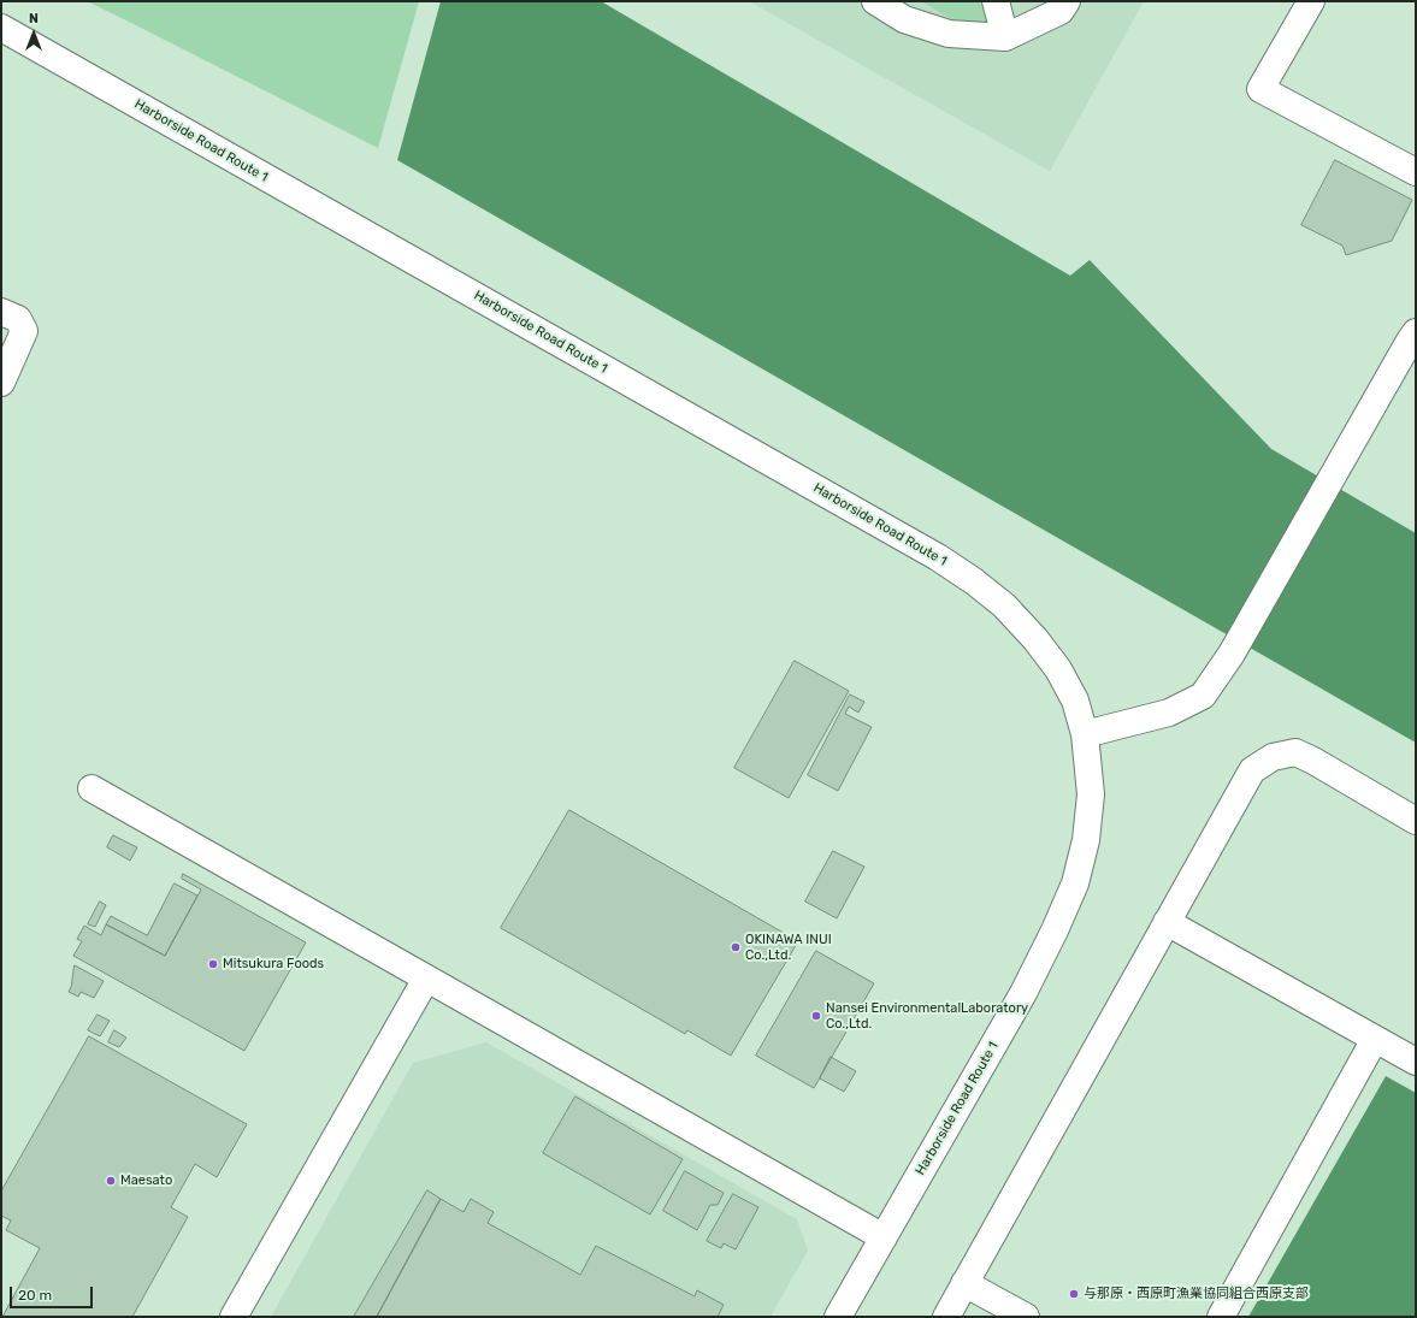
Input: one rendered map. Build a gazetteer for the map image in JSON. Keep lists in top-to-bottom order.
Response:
{
  "streets": {
    "street": ["Harborside Road Route 1"]
  },
  "places": [
    "OKINAWA INUI Co.,Ltd.",
    "Mitsukura Foods",
    "Nansei EnvironmentalLaboratory Co.,Ltd.",
    "Maesato",
    "与那原・西原町漁業協同組合西原支部"
  ],
  "scale_bar": "20 m",
  "north": "top"
}
